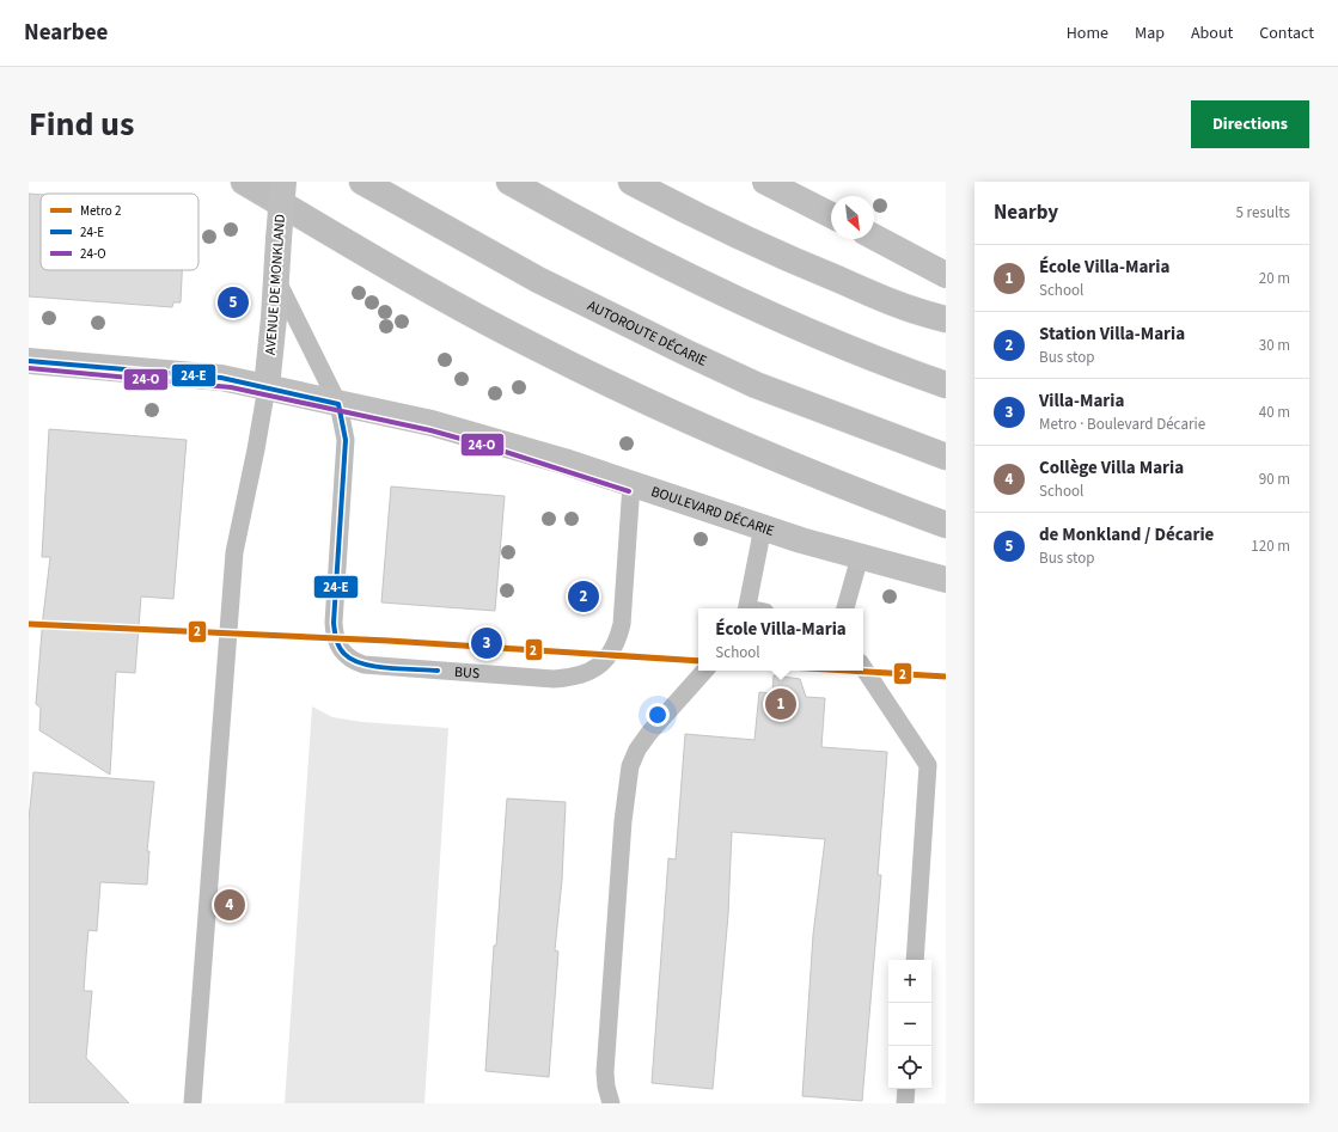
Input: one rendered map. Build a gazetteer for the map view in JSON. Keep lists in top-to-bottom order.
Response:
{
  "streets": {
    "highway": ["AUTOROUTE DÉCARIE"],
    "main road": ["AVENUE DE MONKLAND", "BOULEVARD DÉCARIE"],
    "lane": ["BUS"]
  },
  "crossings": [
    ["AVENUE DE MONKLAND", "BOULEVARD DÉCARIE"],
    ["AVENUE DE MONKLAND", "BUS"],
    ["BOULEVARD DÉCARIE", "BUS"]
  ],
  "lines": ["transit line 24-E", "transit line 24-O", "metro line 2"],
  "legend": ["Metro 2", "24-E", "24-O"],
  "north": "bottom right",
  "page": {
    "header": "Nearbee",
    "nav": [
      "Home",
      "Map",
      "About",
      "Contact"
    ],
    "title": "Find us",
    "buttons": "Directions",
    "heading": ["Nearby", "5 results"],
    "list": [
      {
        "mark": "1",
        "name": "École Villa-Maria",
        "note": "School",
        "value": "20 m"
      },
      {
        "mark": "2",
        "name": "Station Villa-Maria",
        "note": "Bus stop",
        "value": "30 m"
      },
      {
        "mark": "3",
        "name": "Villa-Maria",
        "note": "Metro · Boulevard Décarie",
        "value": "40 m"
      },
      {
        "mark": "4",
        "name": "Collège Villa Maria",
        "note": "School",
        "value": "90 m"
      },
      {
        "mark": "5",
        "name": "de Monkland / Décarie",
        "note": "Bus stop",
        "value": "120 m"
      }
    ],
    "pins": [
      "5",
      "2",
      "3",
      "1",
      "4"
    ],
    "popup": ["École Villa-Maria", "School"],
    "map_buttons": ["+", "−"]
  }
}
